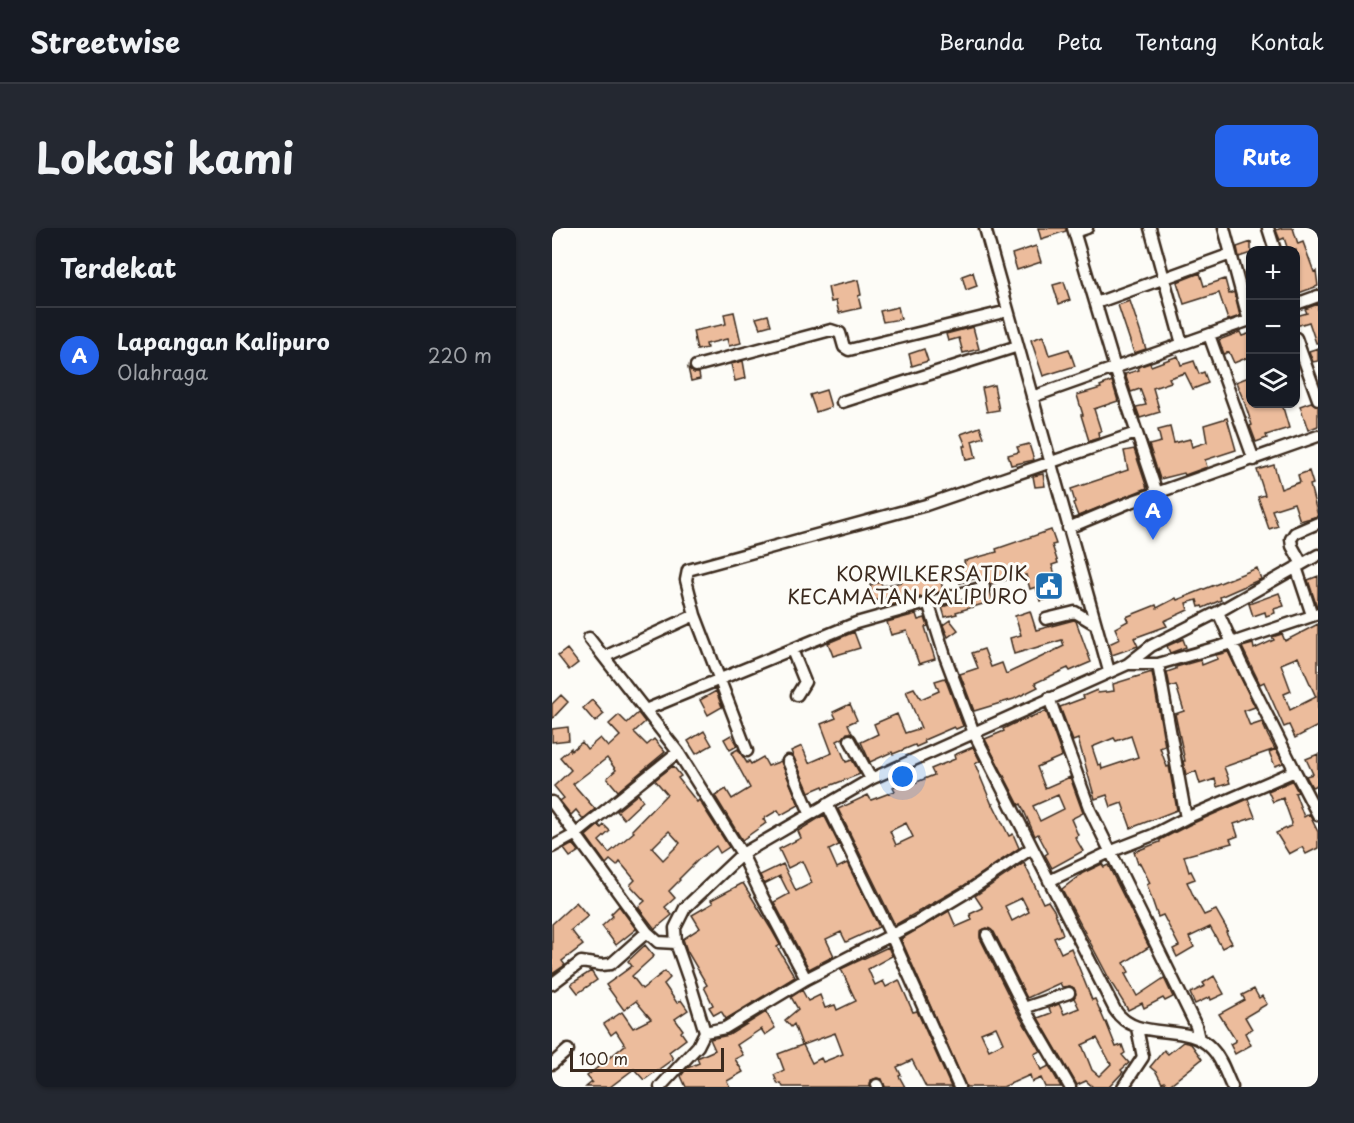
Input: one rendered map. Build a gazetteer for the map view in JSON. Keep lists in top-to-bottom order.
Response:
{
  "places": {
    "public building": ["KORWILKERSATDIK KECAMATAN KALIPURO"]
  },
  "scale_bar": "100 m",
  "page": {
    "header": "Streetwise",
    "nav": [
      "Beranda",
      "Peta",
      "Tentang",
      "Kontak"
    ],
    "title": "Lokasi kami",
    "buttons": "Rute",
    "heading": "Terdekat",
    "map_buttons": ["+", "−"],
    "list": [
      {
        "mark": "A",
        "name": "Lapangan Kalipuro",
        "note": "Olahraga",
        "value": "220 m"
      }
    ],
    "pins": "A",
    "scale": "100 m"
  }
}
